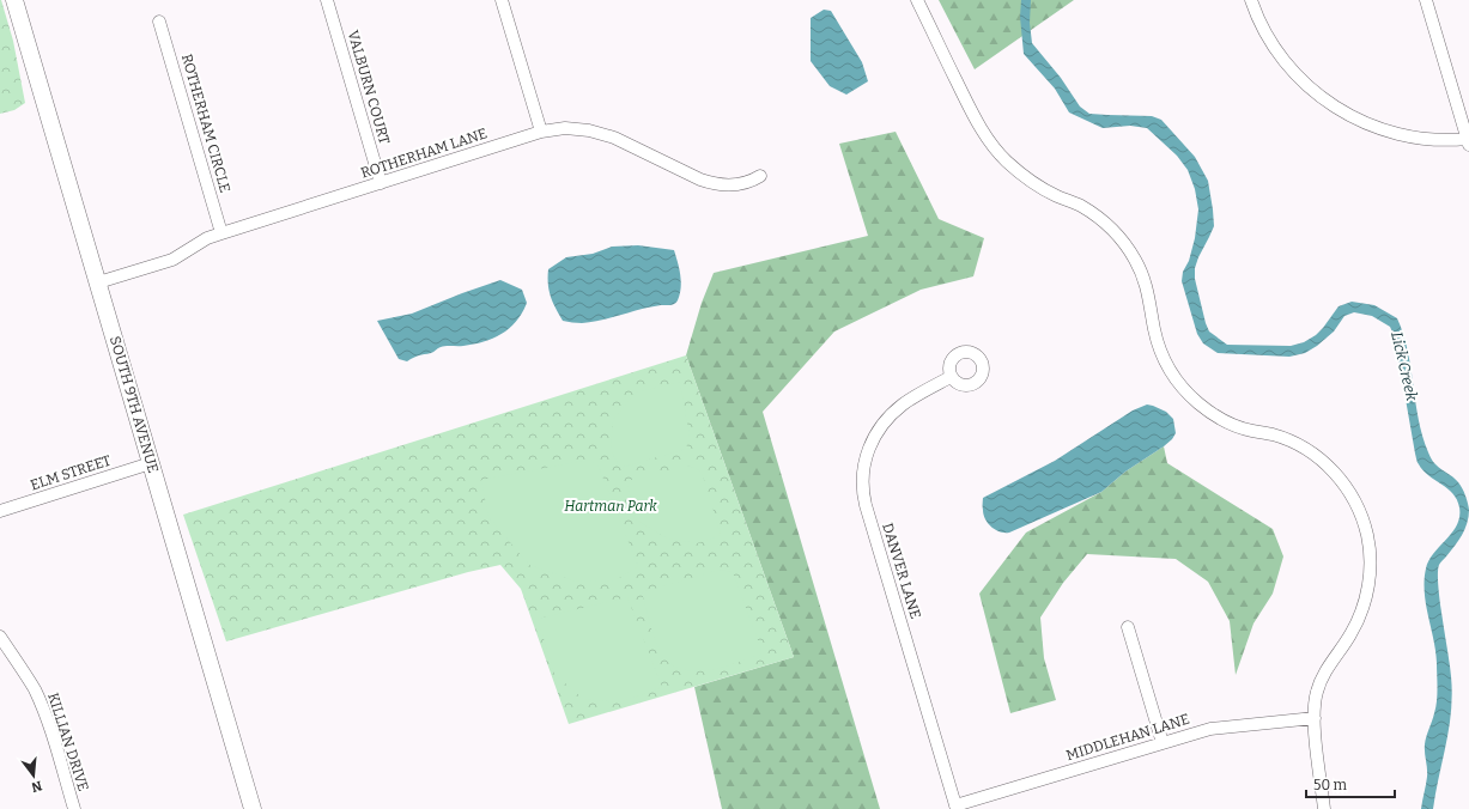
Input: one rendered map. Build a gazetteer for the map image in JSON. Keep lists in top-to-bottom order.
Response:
{
  "streets": {
    "street": [
      "VALBURN COURT",
      "ROTHERHAM CIRCLE",
      "ROTHERHAM LANE",
      "SOUTH 9TH AVENUE",
      "ELM STREET",
      "DANVER LANE",
      "MIDDLEHAN LANE",
      "KILLIAN DRIVE"
    ]
  },
  "crossings": [
    ["VALBURN COURT", "ROTHERHAM LANE"],
    ["ROTHERHAM CIRCLE", "ROTHERHAM LANE"],
    ["ROTHERHAM LANE", "SOUTH 9TH AVENUE"],
    ["SOUTH 9TH AVENUE", "ELM STREET"],
    ["DANVER LANE", "MIDDLEHAN LANE"]
  ],
  "water": ["Lick Creek"],
  "parks": ["Hartman Park"],
  "scale_bar": "50 m",
  "north": "bottom"
}
